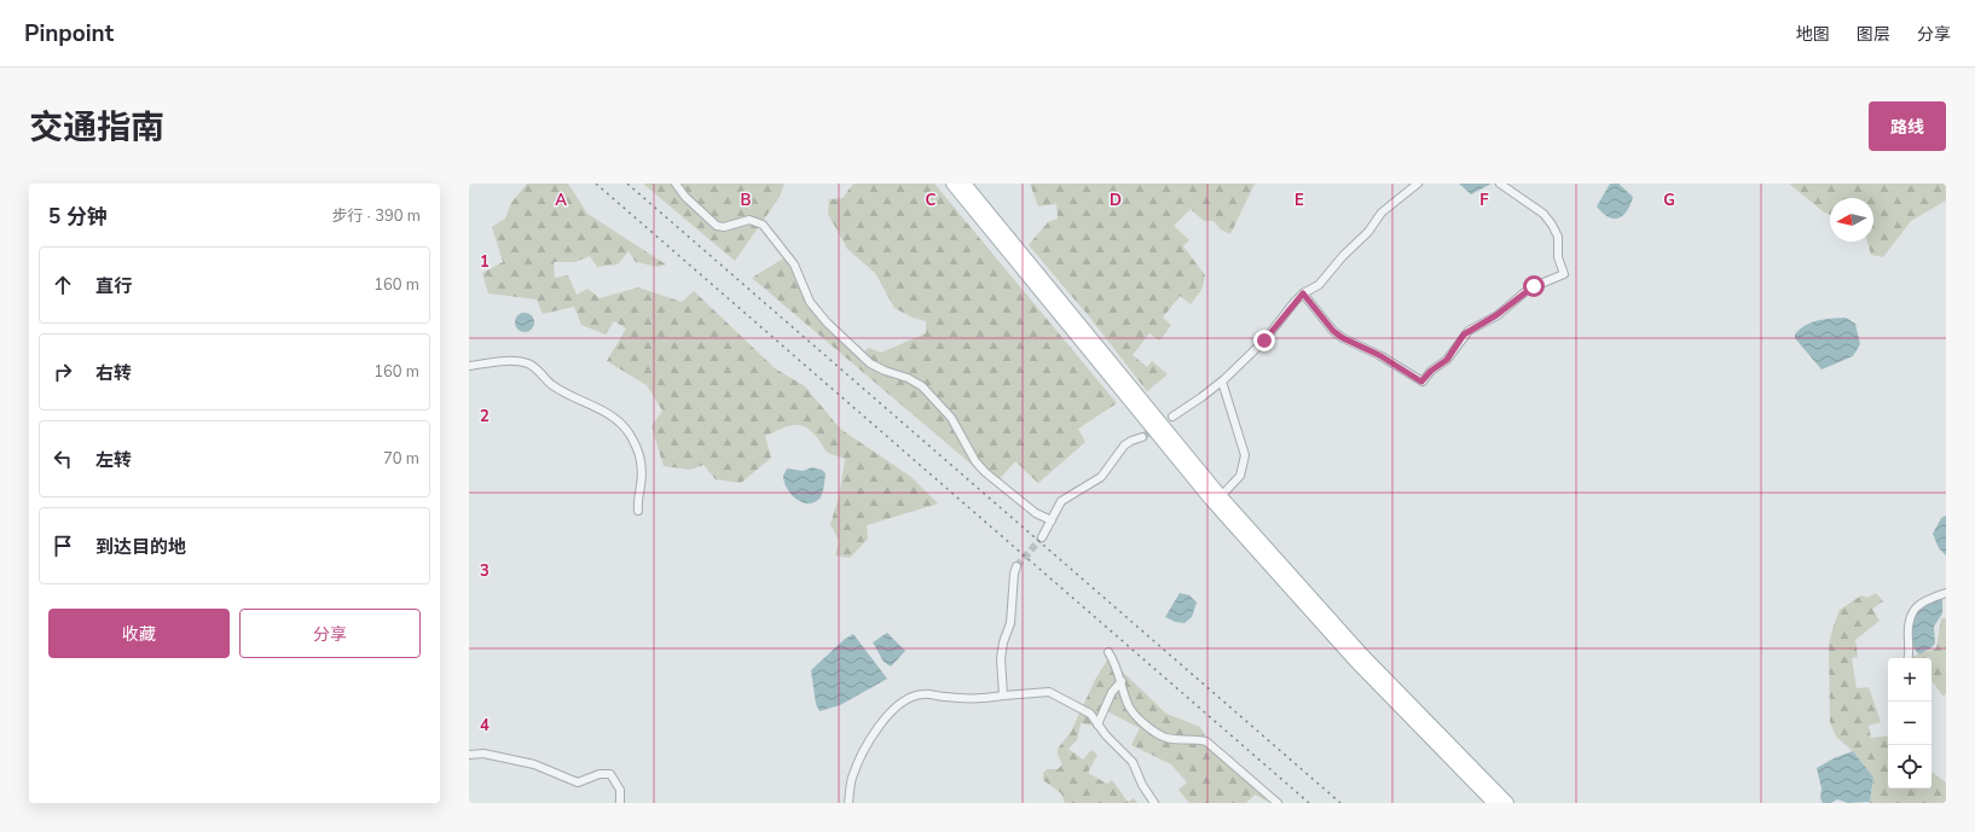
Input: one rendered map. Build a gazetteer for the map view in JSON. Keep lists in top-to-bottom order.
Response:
{
  "north": "left",
  "page": {
    "header": "Pinpoint",
    "nav": ["地图", "图层", "分享"],
    "title": "交通指南",
    "buttons": [
      "路线",
      ["收藏", "分享"]
    ],
    "heading": ["5 分钟", "步行 · 390 m"],
    "list": [
      ["直行", "160 m"],
      ["右转", "160 m"],
      ["左转", "70 m"],
      "到达目的地"
    ],
    "map_buttons": ["+", "−"]
  },
  "grid": {
    "columns": [
      "A",
      "B",
      "C",
      "D",
      "E",
      "F",
      "G"
    ],
    "rows": [
      "1",
      "2",
      "3",
      "4"
    ]
  }
}
